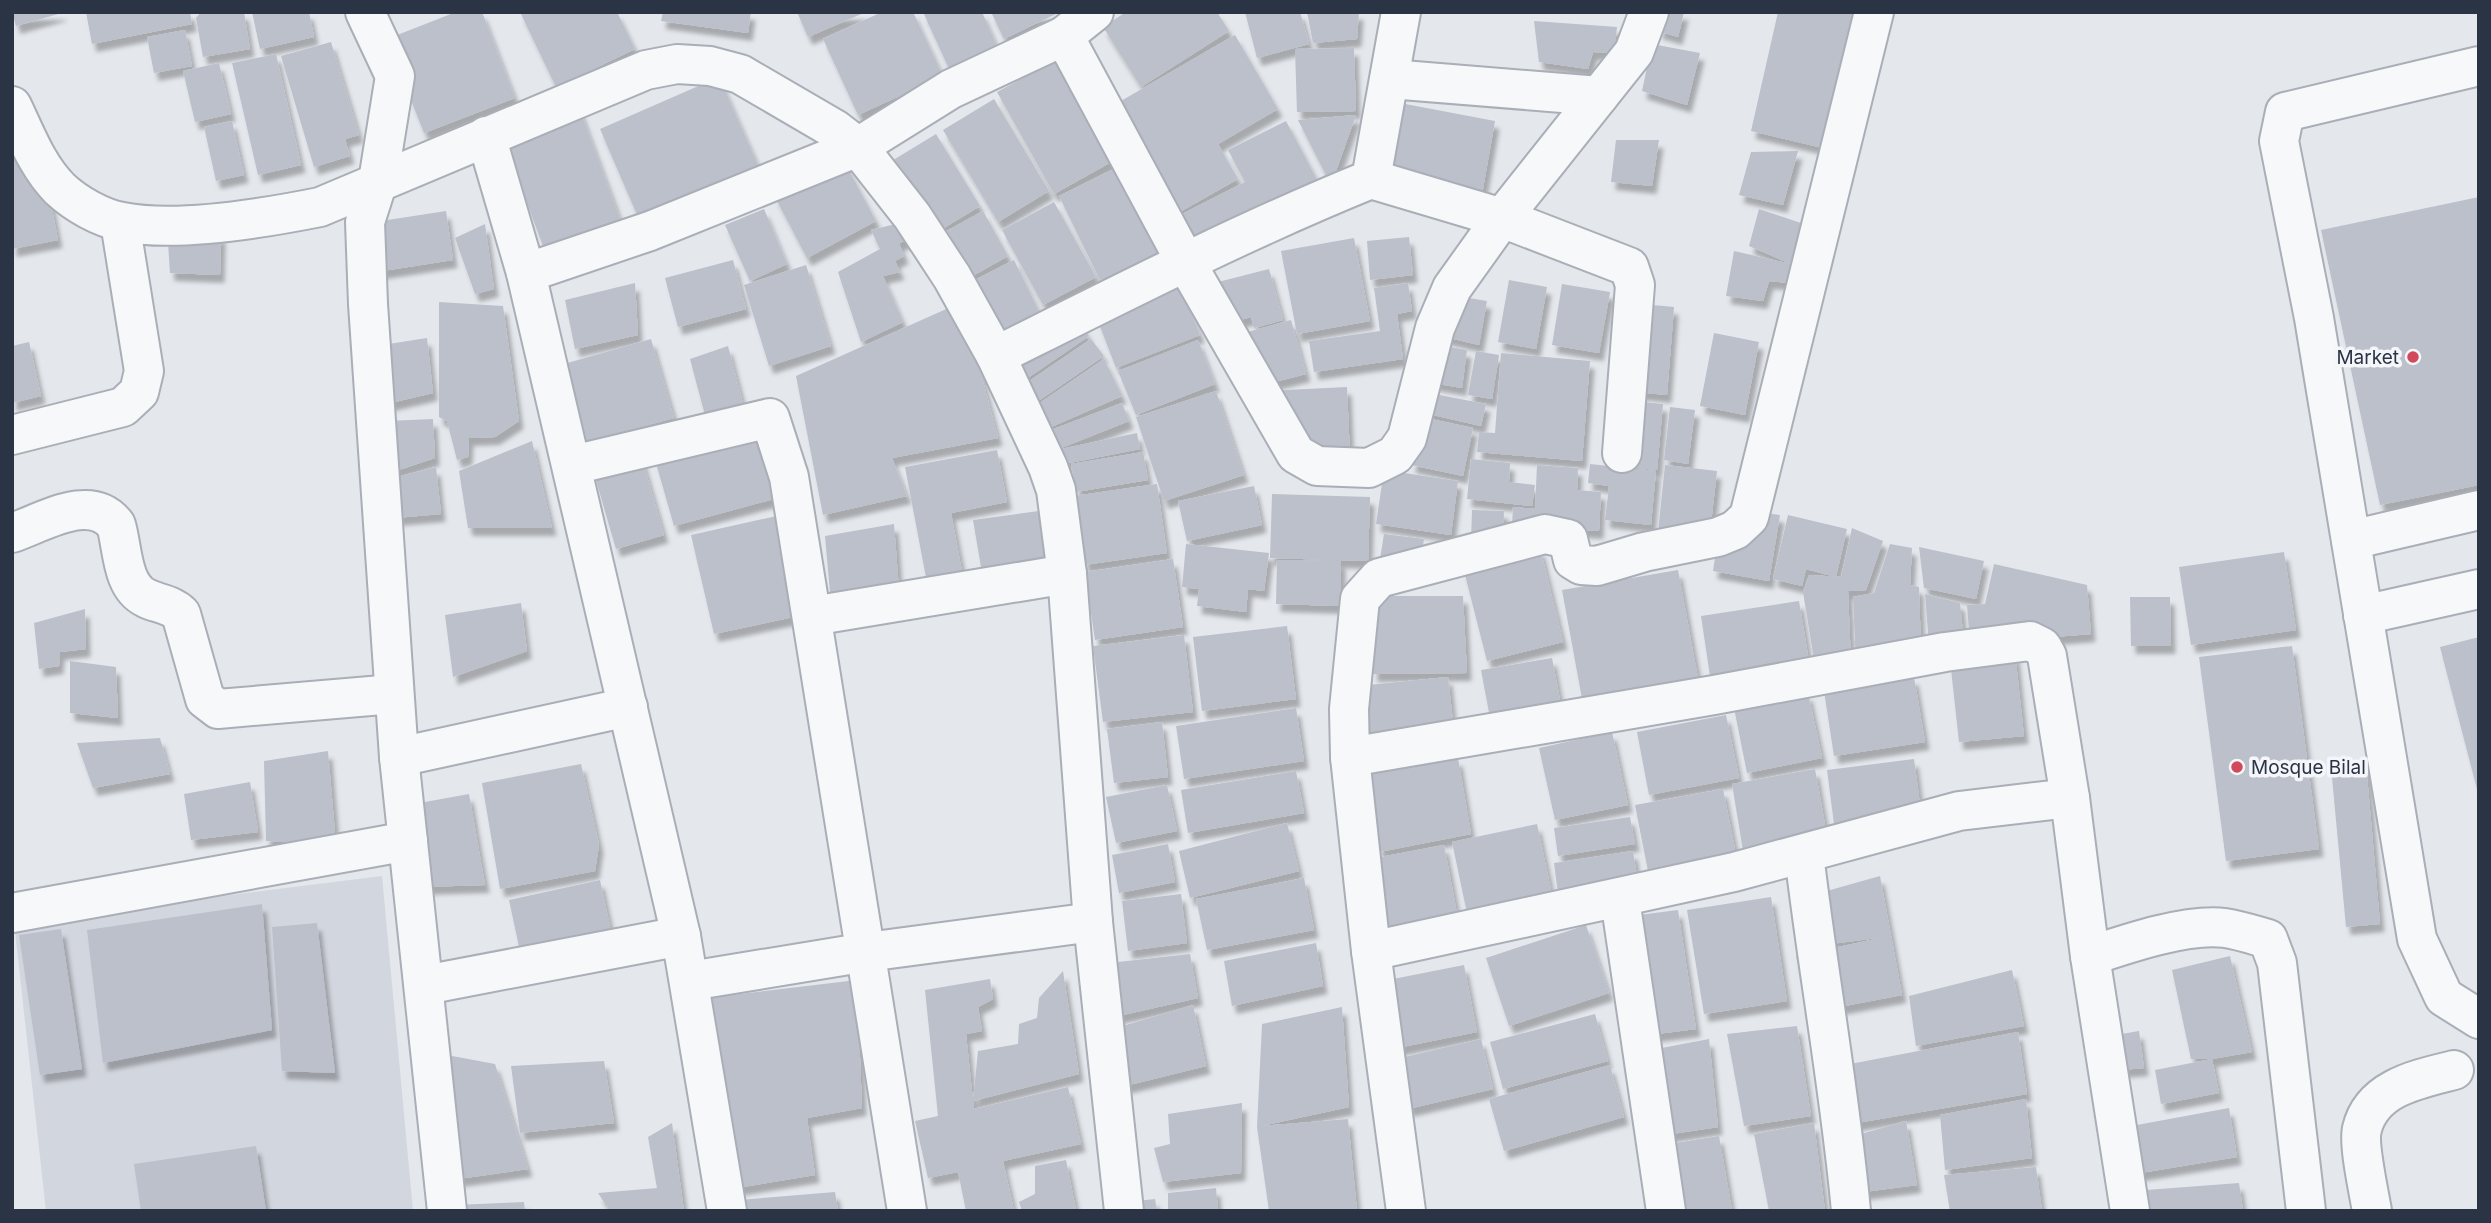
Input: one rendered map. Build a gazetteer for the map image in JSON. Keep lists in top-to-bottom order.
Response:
{
  "places": ["Market", "Mosque Bilal"]
}
